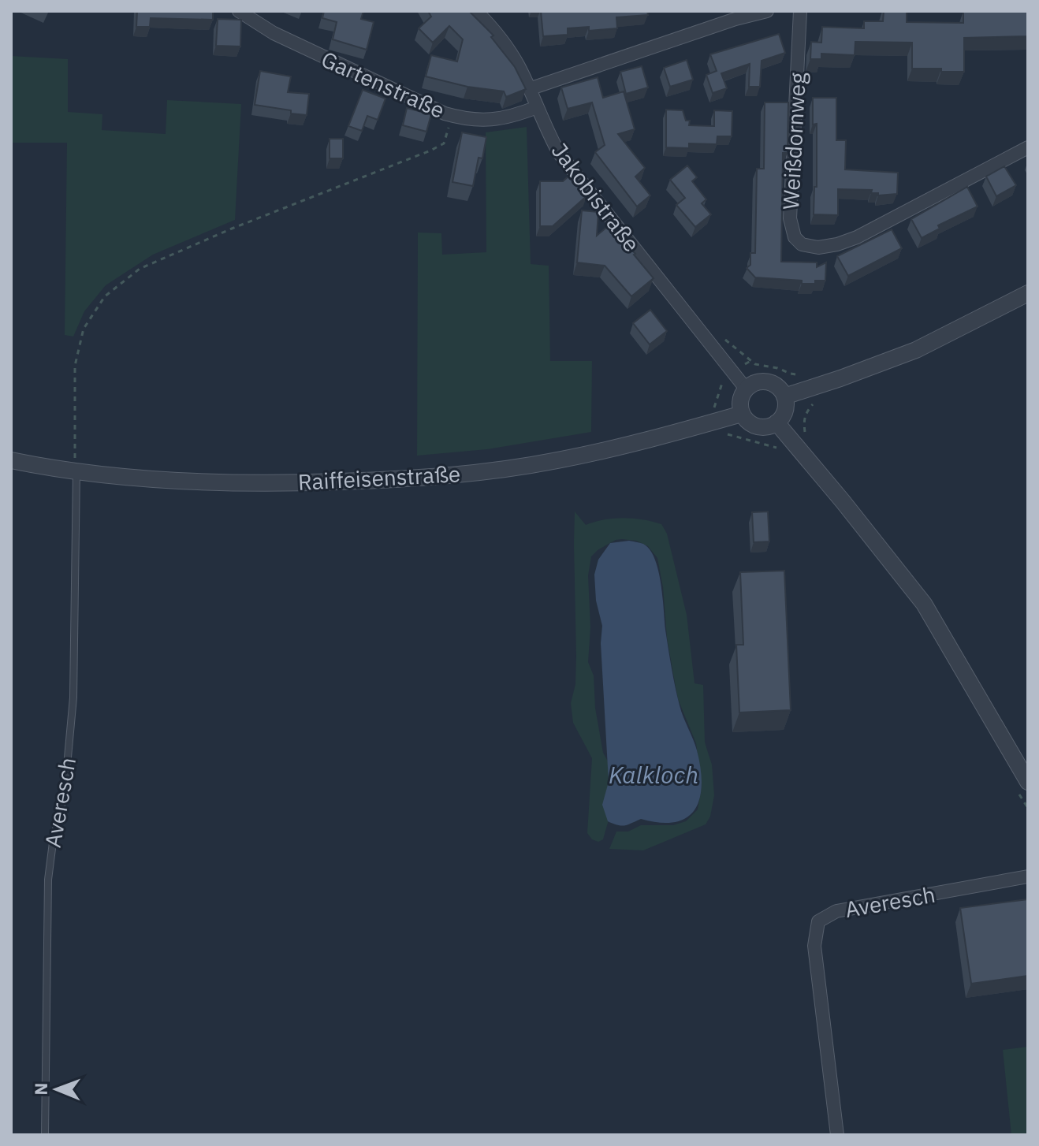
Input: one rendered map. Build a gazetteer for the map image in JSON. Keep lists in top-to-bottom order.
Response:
{
  "streets": {
    "street": [
      "Gartenstraße",
      "Weißdornweg",
      "Jakobistraße",
      "Raiffeisenstraße",
      "Averesch"
    ]
  },
  "crossings": [
    ["Gartenstraße", "Jakobistraße"],
    ["Jakobistraße", "Raiffeisenstraße"],
    ["Raiffeisenstraße", "Averesch"]
  ],
  "water": ["Kalkloch"],
  "north": "left"
}
